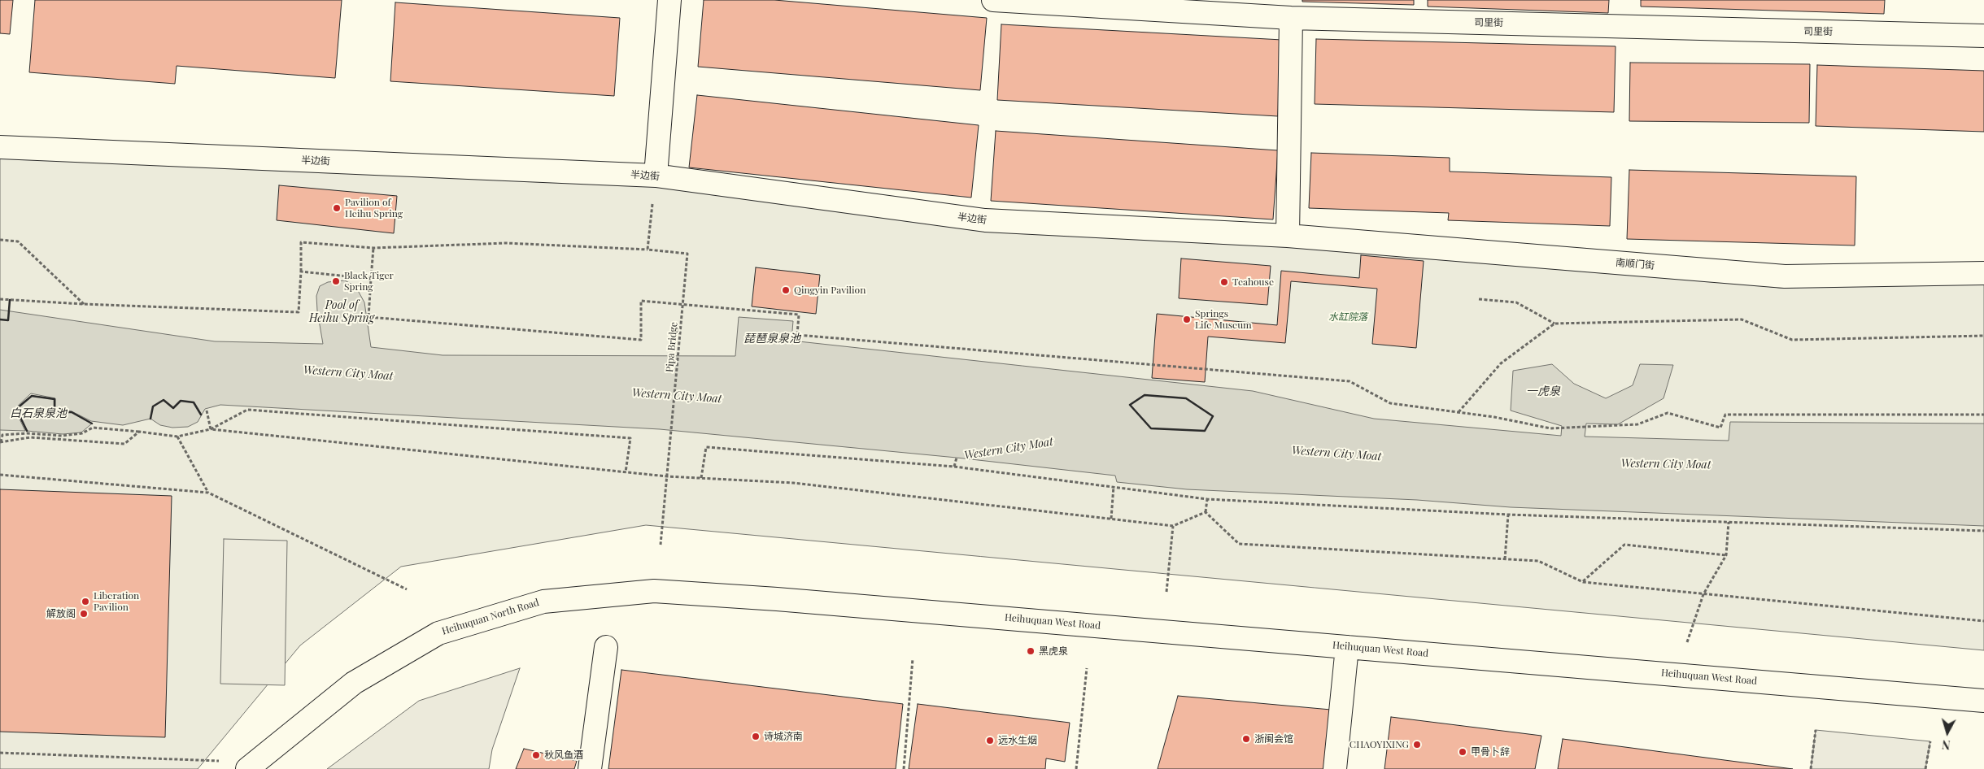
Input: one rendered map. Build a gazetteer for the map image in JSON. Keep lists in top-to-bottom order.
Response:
{
  "streets": {
    "street": [
      "司里街",
      "半边街",
      "南顺门街",
      "Heihuquan North Road",
      "Heihuquan West Road"
    ],
    "path": ["Pipa Bridge"]
  },
  "crossings": [
    ["半边街", "南顺门街"],
    ["Heihuquan North Road", "Heihuquan West Road"]
  ],
  "water": [
    "Pool of Heihu Spring",
    "琵琶泉泉池",
    "Western City Moat",
    "一虎泉",
    "白石泉泉池"
  ],
  "parks": ["水缸院落"],
  "places": [
    "Pavilion of Heihu Spring",
    "Black Tiger Spring",
    "Teahouse",
    "Qingyin Pavilion",
    "Springs Life Museum",
    "Liberation Pavilion",
    "解放阁",
    "黑虎泉",
    "诗城济南",
    "浙闽会馆",
    "远水生烟",
    "CHAOYIXING",
    "甲骨卜辞",
    "秋风鱼酒"
  ],
  "north": "bottom"
}
